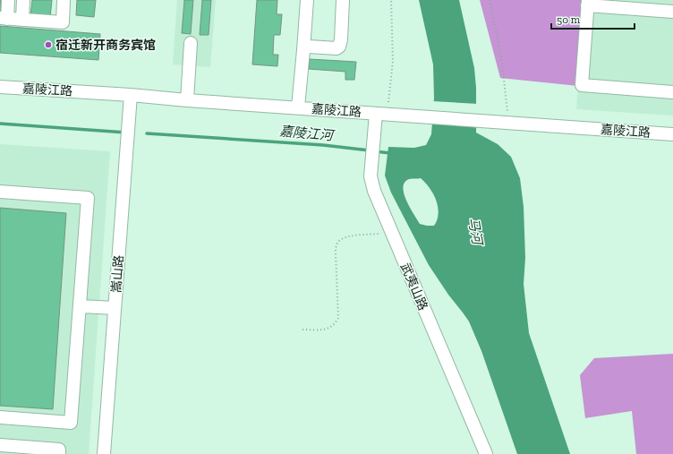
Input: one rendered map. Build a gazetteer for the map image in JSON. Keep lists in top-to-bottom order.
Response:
{
  "streets": {
    "street": ["嘉陵江路", "嵩山路", "武夷山路"]
  },
  "crossings": [
    ["嘉陵江路", "嵩山路"],
    ["嘉陵江路", "武夷山路"]
  ],
  "water": ["嘉陵江河", "马河"],
  "places": ["宿迁新开商务宾馆"],
  "scale_bar": "50 m"
}
